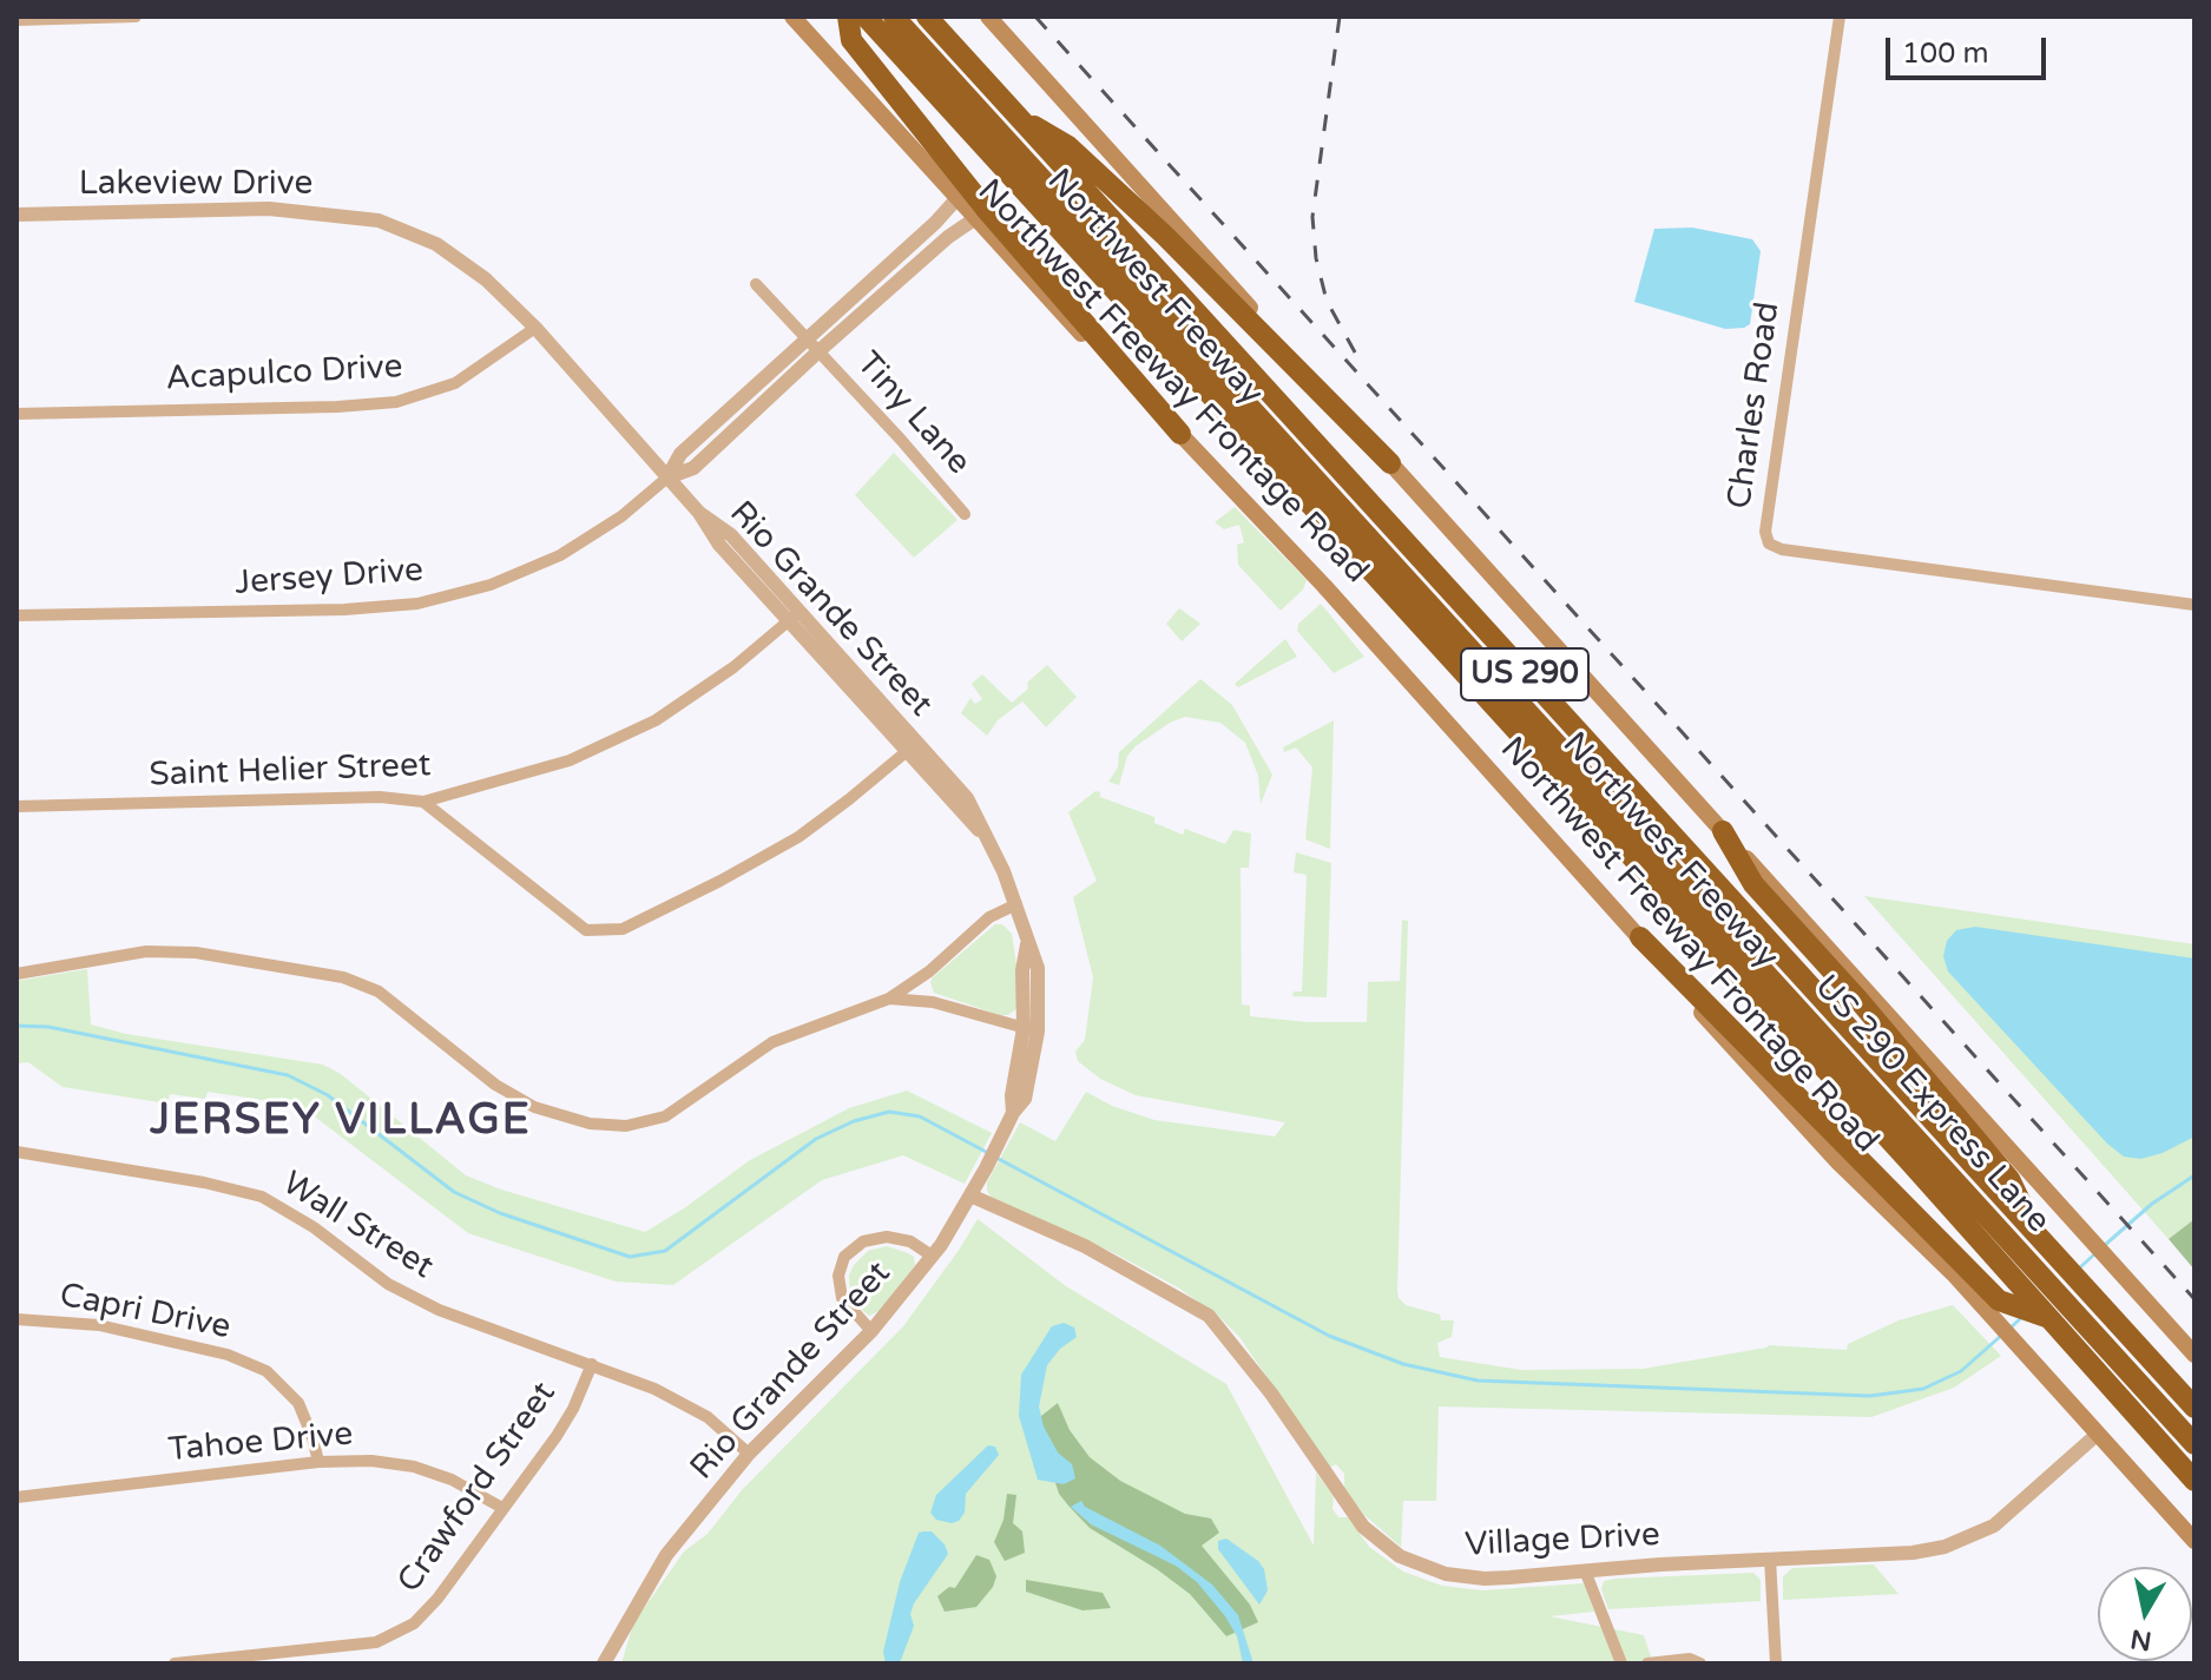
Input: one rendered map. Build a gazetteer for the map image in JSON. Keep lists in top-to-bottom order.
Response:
{
  "streets": {
    "highway": ["Northwest Freeway", "US 290", "US 290 Express Lane"],
    "main road": ["Northwest Freeway Frontage Road"],
    "street": [
      "Lakeview Drive",
      "Acapulco Drive",
      "Charles Road",
      "Tiny Lane",
      "Jersey Drive",
      "Rio Grande Street",
      "Saint Helier Street",
      "Wall Street",
      "Capri Drive",
      "Tahoe Drive",
      "Crawford Street",
      "Village Drive"
    ]
  },
  "crossings": [
    ["Lakeview Drive", "Acapulco Drive"],
    ["Lakeview Drive", "Jersey Drive"],
    ["Lakeview Drive", "Rio Grande Street"],
    ["Northwest Freeway Frontage Road", "Jersey Drive"],
    ["Northwest Freeway Frontage Road", "Village Drive"],
    ["Tiny Lane", "Jersey Drive"],
    ["Jersey Drive", "Rio Grande Street"],
    ["Rio Grande Street", "Saint Helier Street"],
    ["Rio Grande Street", "Wall Street"],
    ["Rio Grande Street", "Village Drive"],
    ["Wall Street", "Crawford Street"],
    ["Capri Drive", "Tahoe Drive"],
    ["Tahoe Drive", "Crawford Street"]
  ],
  "districts": ["JERSEY VILLAGE"],
  "scale_bar": "100 m",
  "north": "bottom"
}
